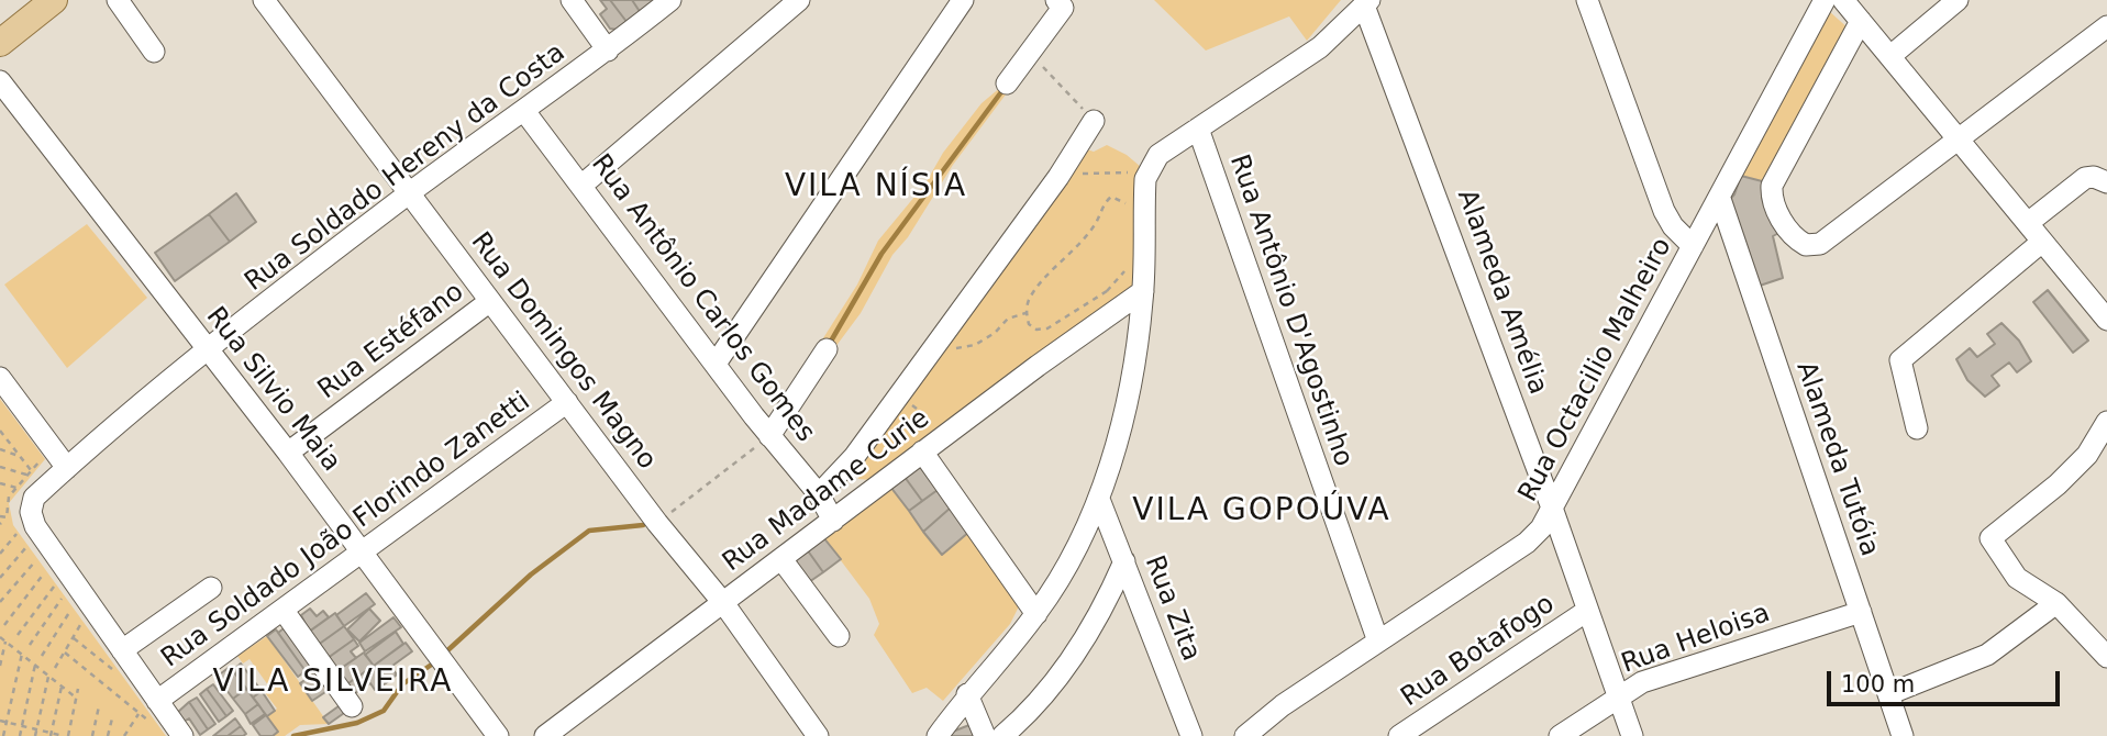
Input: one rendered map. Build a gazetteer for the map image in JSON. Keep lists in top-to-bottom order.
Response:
{
  "streets": {
    "street": [
      "Rua Soldado Hereny da Costa",
      "Alameda Amélia",
      "Rua Antônio Carlos Gomes",
      "Rua Antônio D'Agostinho",
      "Rua Estéfano",
      "Rua Domingos Magno",
      "Rua Octacilio Malheiro",
      "Rua Silvio Maia",
      "Alameda Tutóia",
      "Rua Madame Curie",
      "Rua Soldado João Florindo Zanetti",
      "Rua Zita",
      "Rua Heloisa",
      "Rua Botafogo"
    ]
  },
  "crossings": [
    ["Rua Soldado Hereny da Costa", "Rua Antônio Carlos Gomes"],
    ["Rua Soldado Hereny da Costa", "Rua Domingos Magno"],
    ["Rua Soldado Hereny da Costa", "Rua Silvio Maia"],
    ["Rua Soldado Hereny da Costa", "Rua Soldado João Florindo Zanetti"],
    ["Alameda Amélia", "Rua Octacilio Malheiro"],
    ["Alameda Amélia", "Rua Heloisa"],
    ["Alameda Amélia", "Rua Botafogo"],
    ["Rua Antônio Carlos Gomes", "Rua Madame Curie"],
    ["Rua Antônio D'Agostinho", "Rua Octacilio Malheiro"],
    ["Rua Estéfano", "Rua Domingos Magno"],
    ["Rua Estéfano", "Rua Silvio Maia"],
    ["Rua Domingos Magno", "Rua Madame Curie"],
    ["Rua Domingos Magno", "Rua Soldado João Florindo Zanetti"],
    ["Rua Octacilio Malheiro", "Alameda Tutóia"],
    ["Rua Silvio Maia", "Rua Soldado João Florindo Zanetti"],
    ["Alameda Tutóia", "Rua Heloisa"]
  ],
  "districts": ["VILA NÍSIA", "VILA GOPOÚVA", "VILA SILVEIRA"],
  "scale_bar": "100 m"
}
